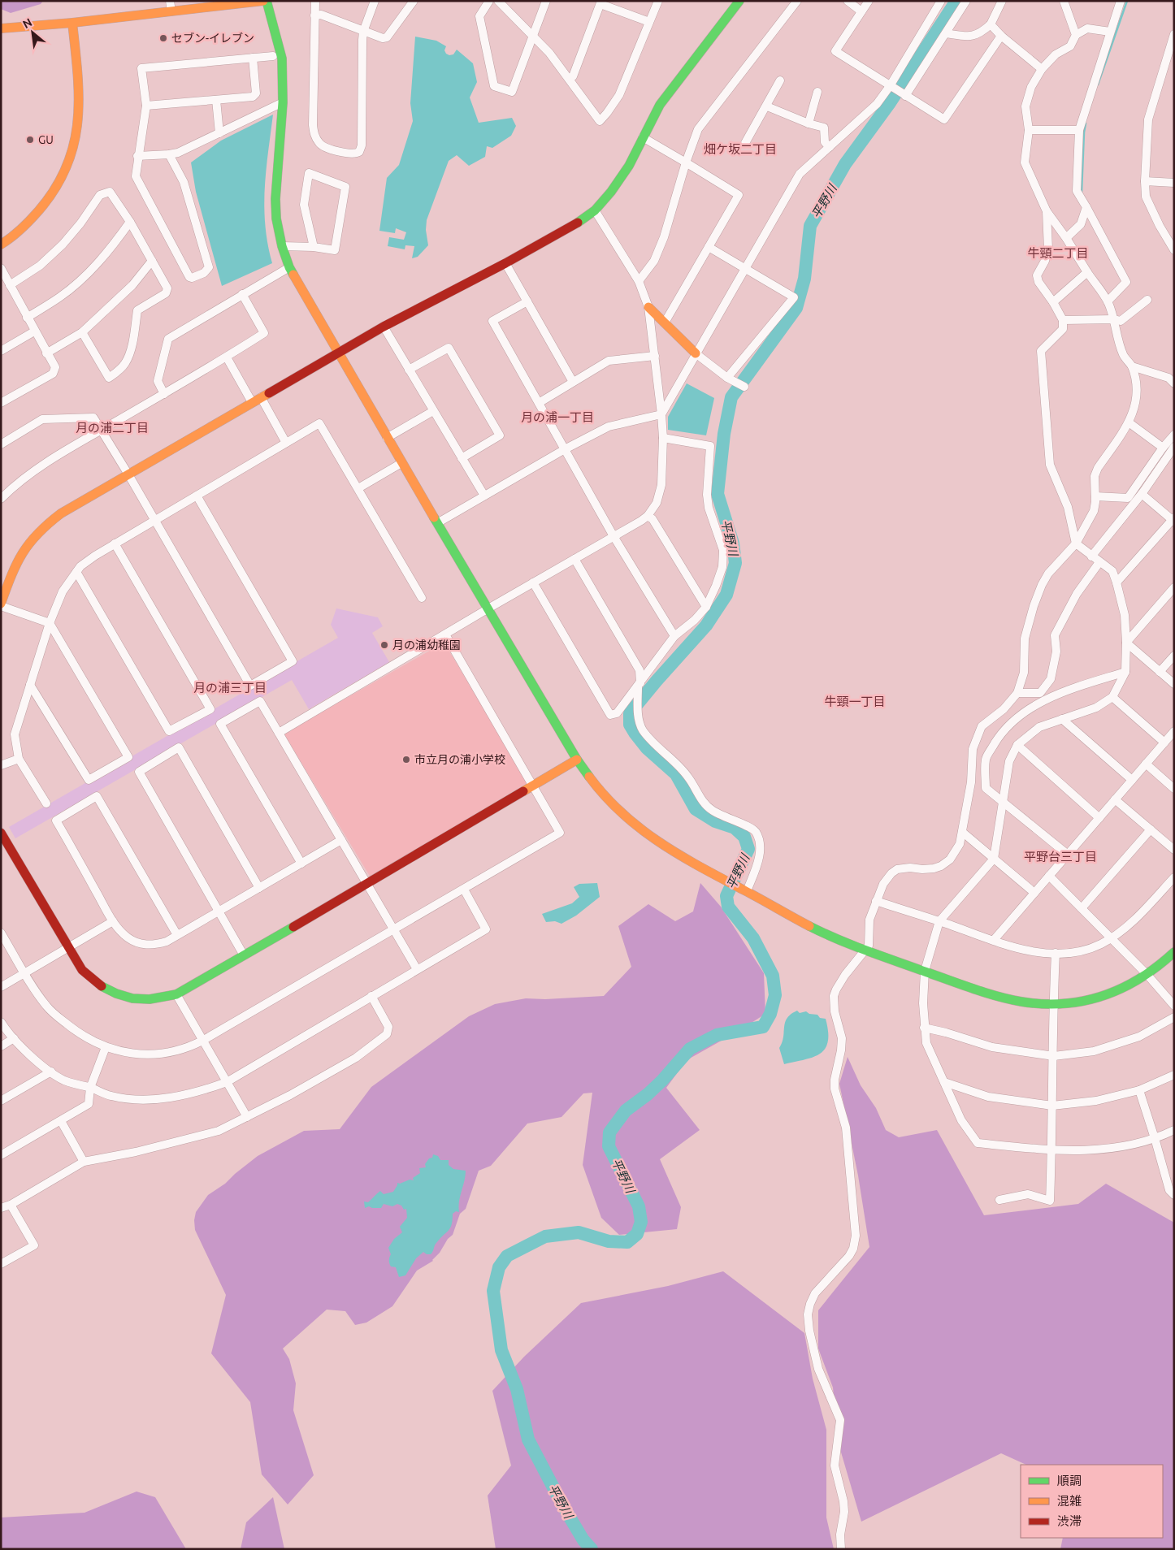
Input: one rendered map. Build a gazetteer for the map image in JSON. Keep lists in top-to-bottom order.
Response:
{
  "districts": [
    "畑ケ坂二丁目",
    "牛頸二丁目",
    "月の浦一丁目",
    "月の浦二丁目",
    "月の浦三丁目",
    "牛頸一丁目",
    "平野台三丁目"
  ],
  "water": ["平野川"],
  "places": [
    "セブン-イレブン",
    "GU",
    "月の浦幼稚園",
    "市立月の浦小学校"
  ],
  "legend": ["順調", "混雑", "渋滞"],
  "north": "top left"
}
